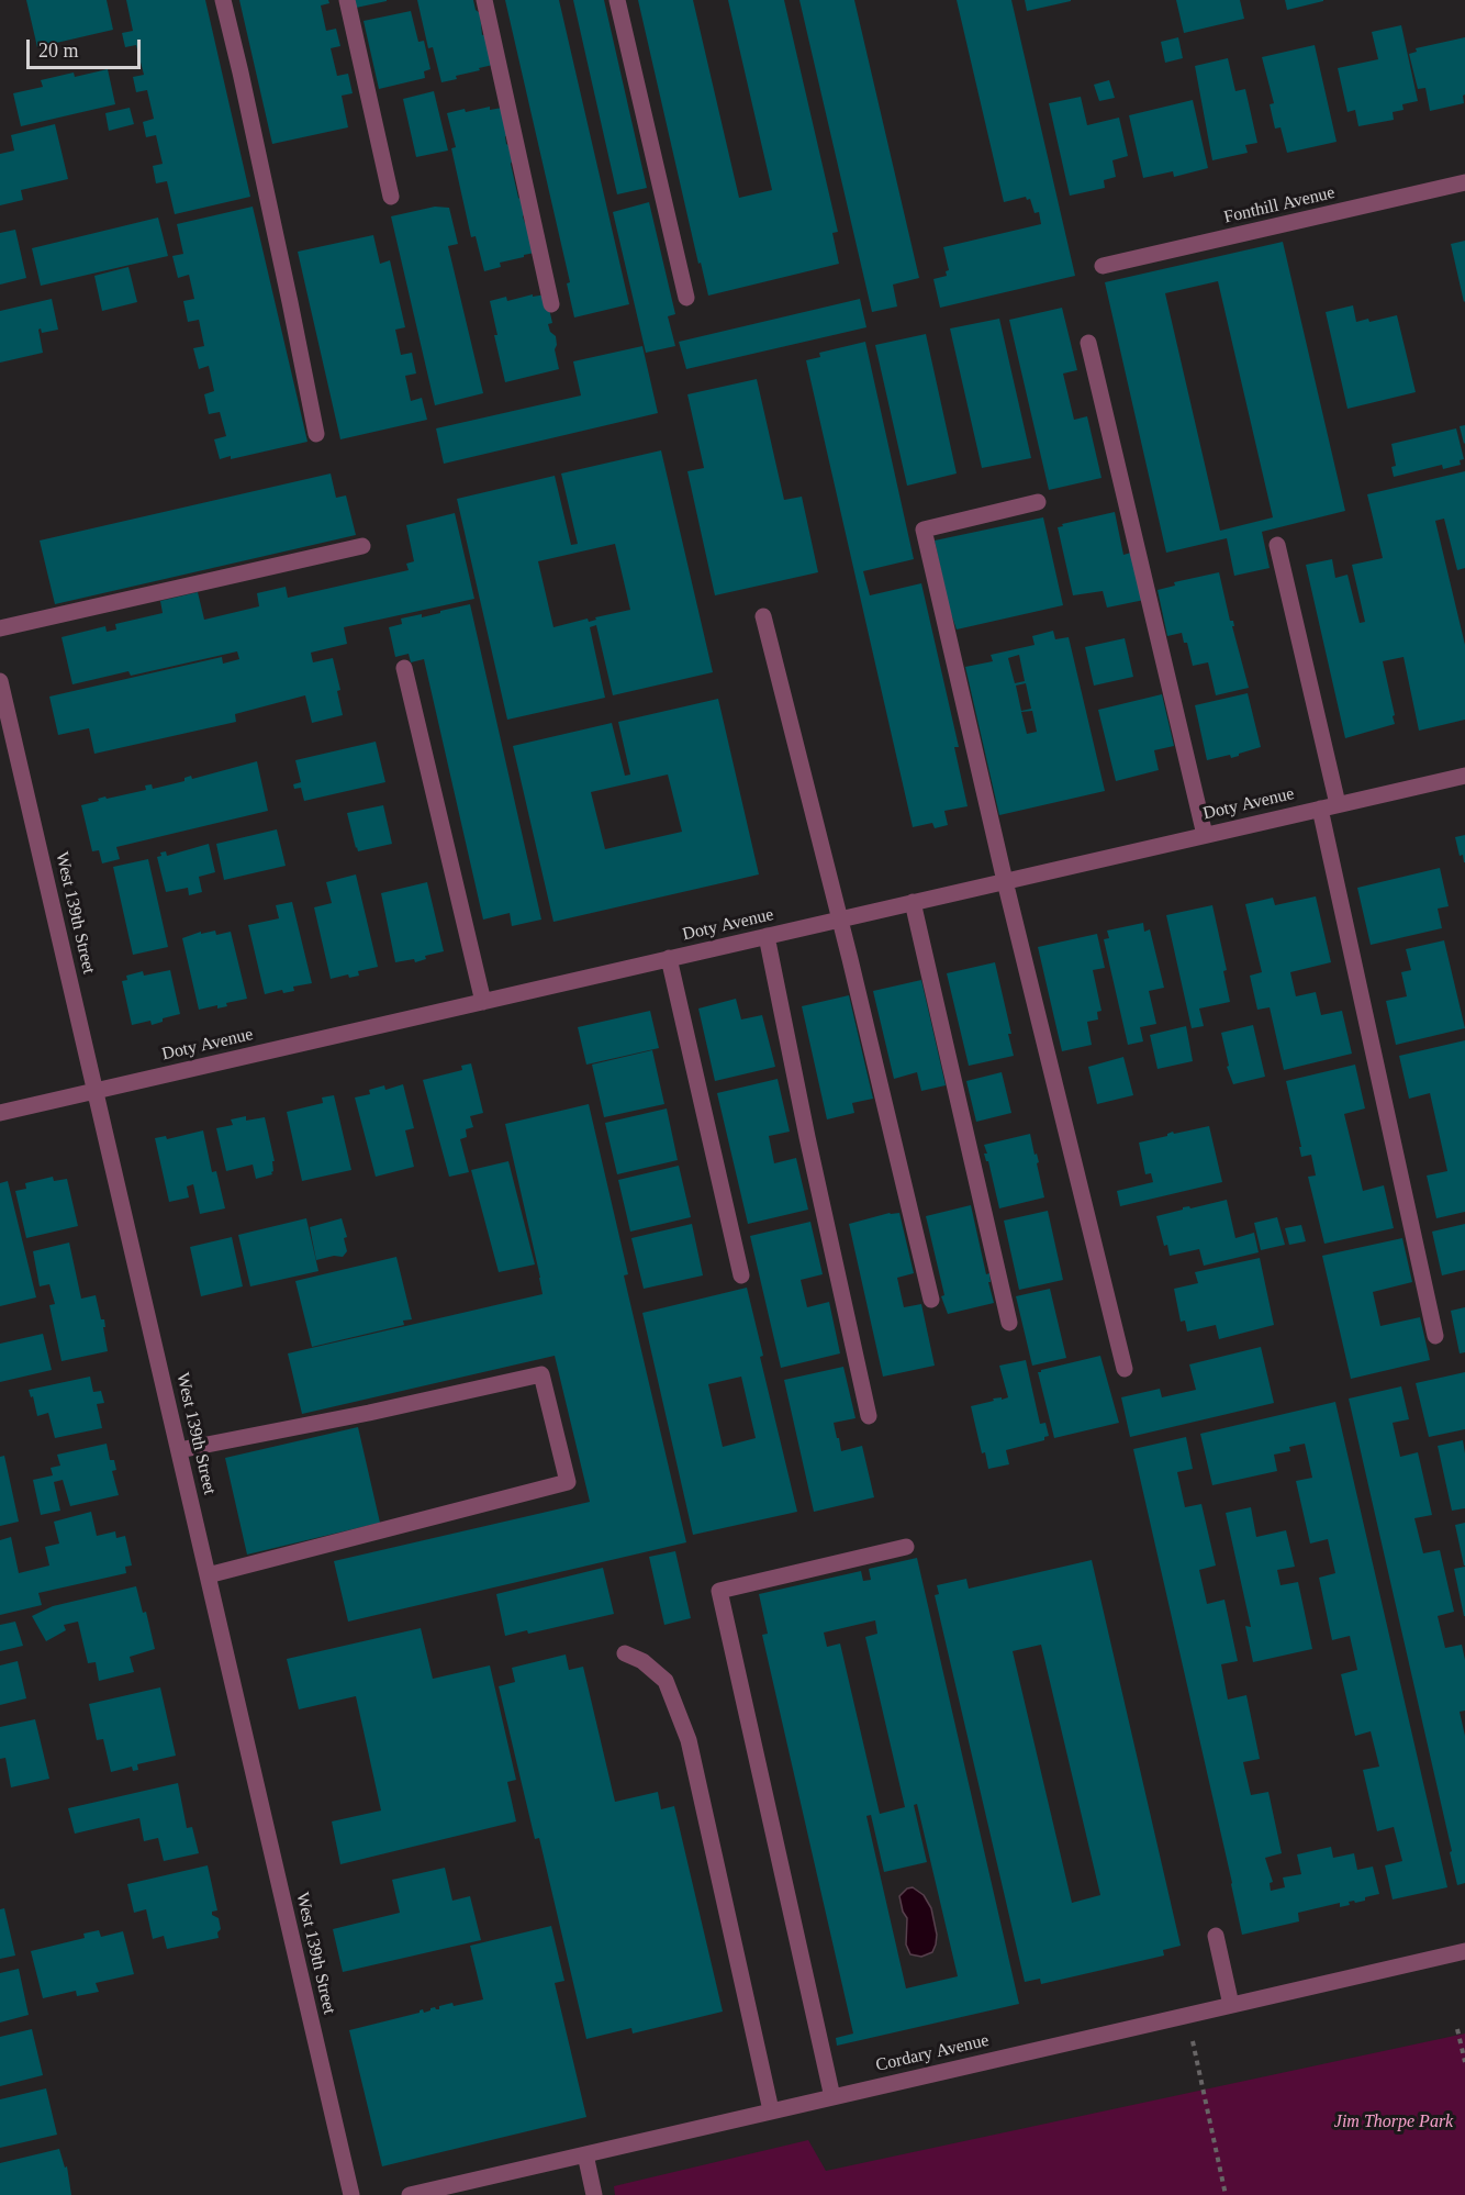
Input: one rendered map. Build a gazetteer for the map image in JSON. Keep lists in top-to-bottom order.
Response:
{
  "streets": {
    "street": [
      "Fonthill Avenue",
      "Doty Avenue",
      "West 139th Street",
      "Cordary Avenue"
    ]
  },
  "crossings": [
    ["Doty Avenue", "West 139th Street"]
  ],
  "parks": ["Jim Thorpe Park"],
  "scale_bar": "20 m"
}
